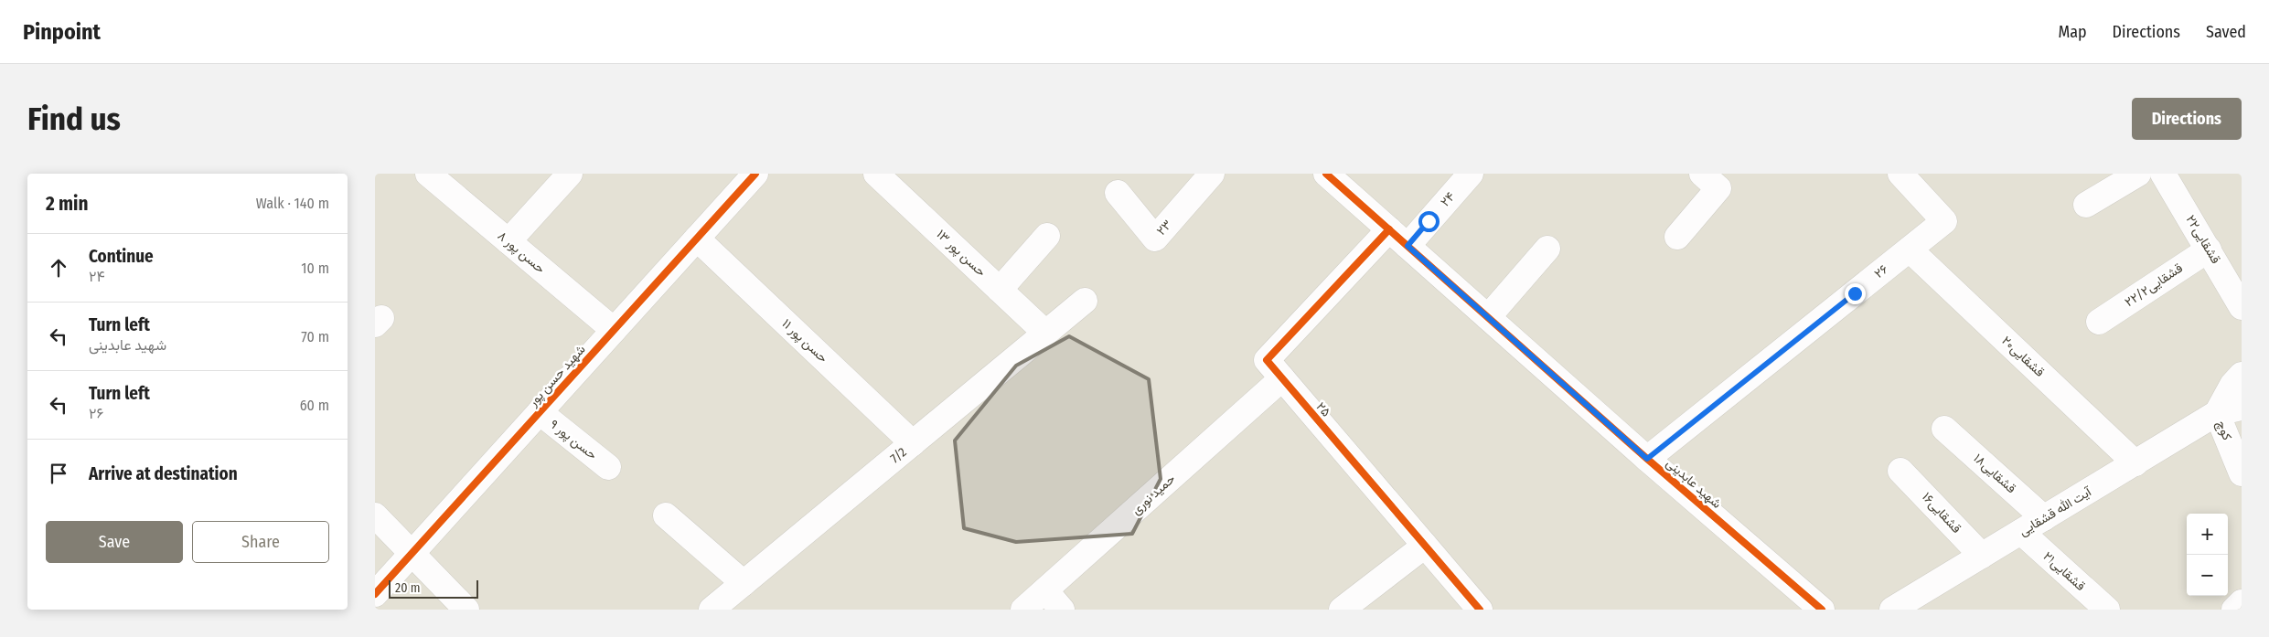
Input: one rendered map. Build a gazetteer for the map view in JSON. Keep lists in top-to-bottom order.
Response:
{
  "streets": {
    "street": [
      "۲۴",
      "۲۳",
      "۲۲قشقایی",
      "۸ حسن پور",
      "۱۳ حسن پور",
      "۲۶",
      "۲۲/۲قشقایی",
      "۱۱ حسن پور",
      "۲۰قشقایی",
      "شهید حسن پور",
      "۲۵",
      "کوچ",
      "۹ حسن پور",
      "7/2",
      "۱۸قشقایی",
      "شهید عابدینی",
      "حمید نوری",
      "آیت الله قشقایی",
      "۱۶قشقایی",
      "قشقایی۲۱"
    ]
  },
  "crossings": [
    ["۲۴", "۲۵"],
    ["۲۴", "شهید عابدینی"],
    ["۲۲قشقایی", "۲۲/۲قشقایی"],
    ["۸ حسن پور", "شهید حسن پور"],
    ["۱۳ حسن پور", "7/2"],
    ["۲۶", "۲۰قشقایی"],
    ["۲۶", "شهید عابدینی"],
    ["۱۱ حسن پور", "شهید حسن پور"],
    ["۱۱ حسن پور", "7/2"],
    ["۲۰قشقایی", "آیت الله قشقایی"],
    ["شهید حسن پور", "۹ حسن پور"],
    ["۲۵", "شهید عابدینی"],
    ["۲۵", "حمید نوری"],
    ["کوچ", "آیت الله قشقایی"],
    ["۱۸قشقایی", "آیت الله قشقایی"],
    ["آیت الله قشقایی", "۱۶قشقایی"],
    ["آیت الله قشقایی", "قشقایی۲۱"]
  ],
  "scale_bar": "20 m",
  "page": {
    "header": "Pinpoint",
    "nav": ["Map", "Directions", "Saved"],
    "buttons": [
      "Directions",
      ["Save", "Share"]
    ],
    "title": "Find us",
    "heading": ["2 min", "Walk · 140 m"],
    "list": [
      ["Continue", "۲۴", "10 m"],
      ["Turn left", "شهید عابدینی", "70 m"],
      ["Turn left", "۲۶", "60 m"],
      "Arrive at destination"
    ],
    "map_buttons": ["+", "−"],
    "scale": "20 m"
  }
}
